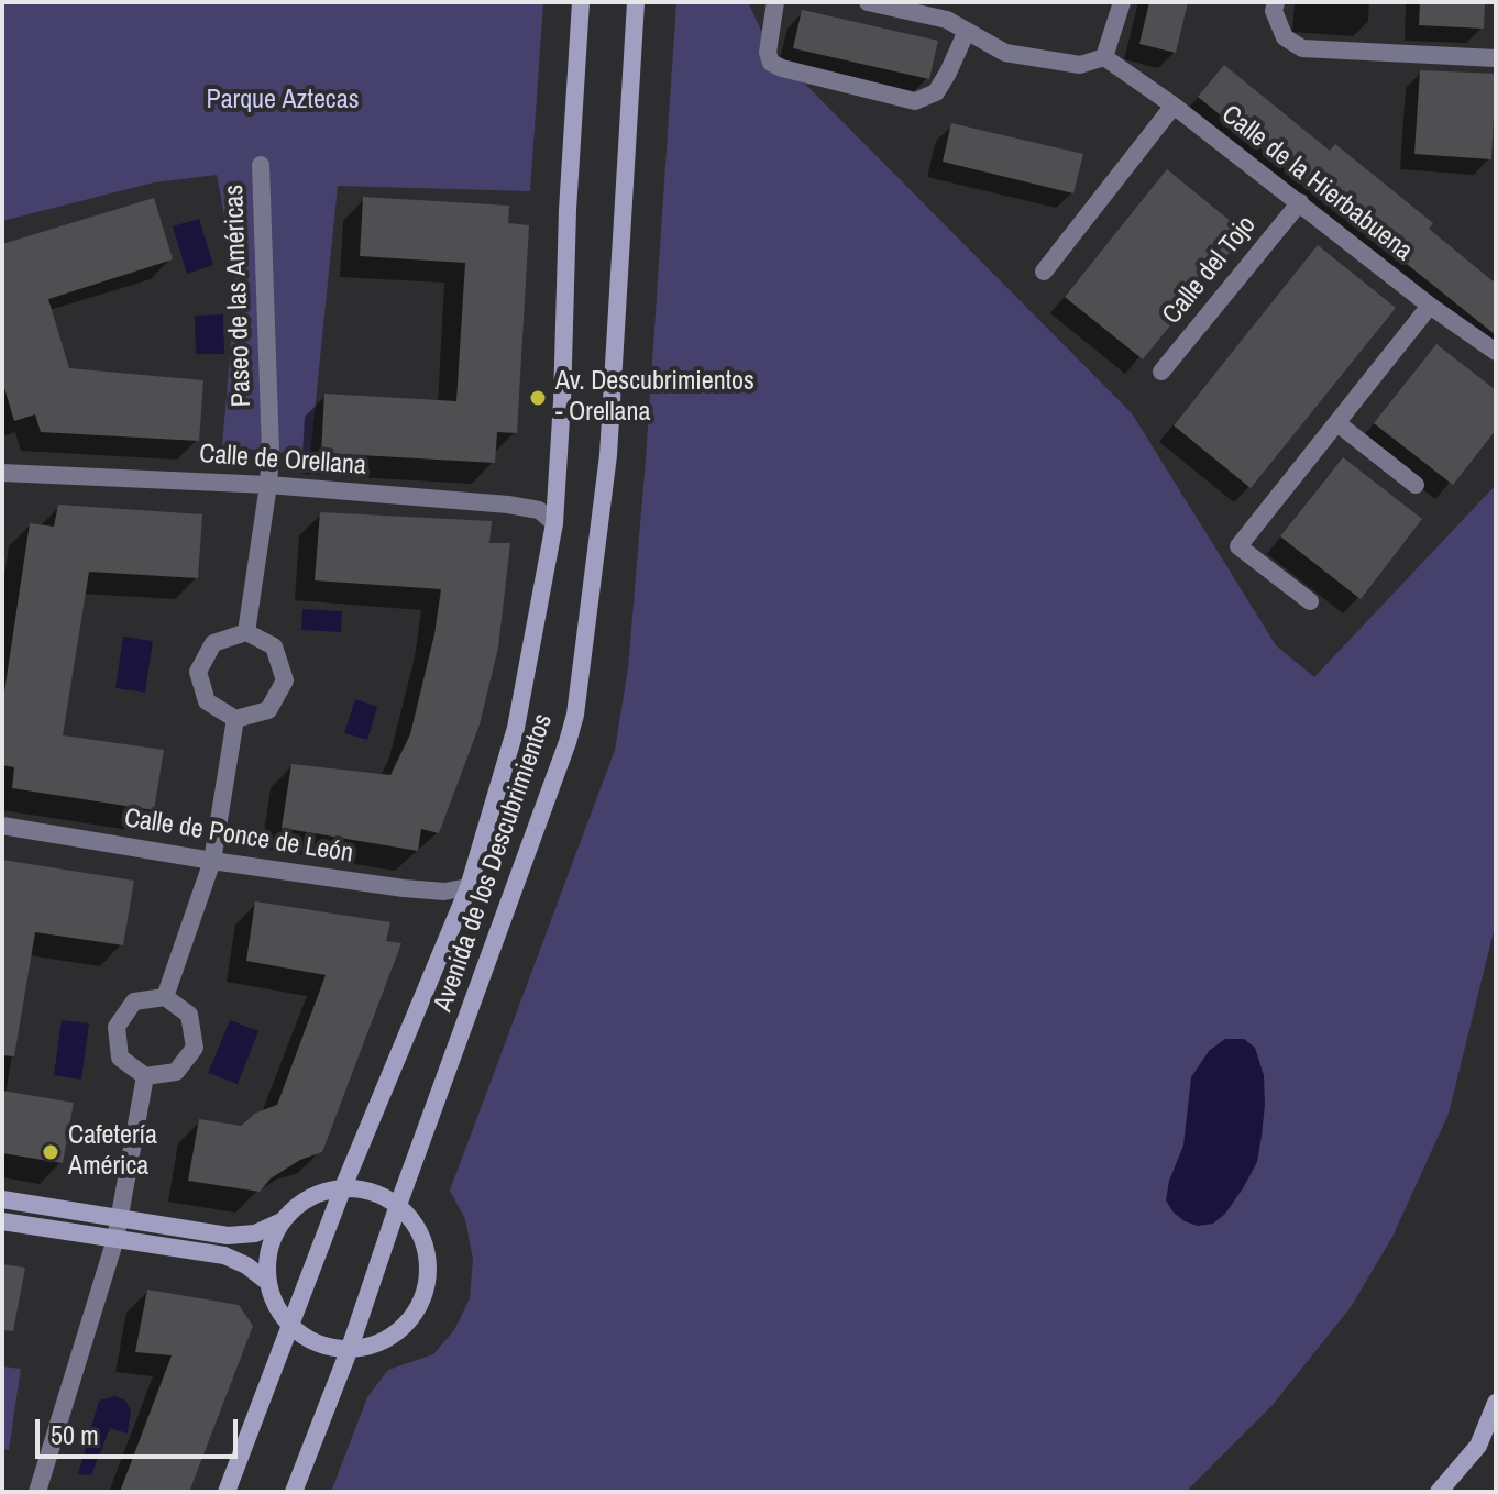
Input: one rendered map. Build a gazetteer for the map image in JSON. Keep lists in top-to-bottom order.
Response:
{
  "streets": {
    "street": [
      "Calle de la Hierbabuena",
      "Calle del Tojo",
      "Paseo de las Américas",
      "Calle de Orellana",
      "Calle de Ponce de León",
      "Avenida de los Descubrimientos"
    ]
  },
  "crossings": [
    ["Calle de la Hierbabuena", "Calle del Tojo"],
    ["Paseo de las Américas", "Calle de Orellana"],
    ["Calle de Orellana", "Avenida de los Descubrimientos"],
    ["Calle de Ponce de León", "Avenida de los Descubrimientos"]
  ],
  "parks": ["Parque Aztecas"],
  "places": ["Av. Descubrimientos - Orellana", "Cafetería América"],
  "scale_bar": "50 m"
}
